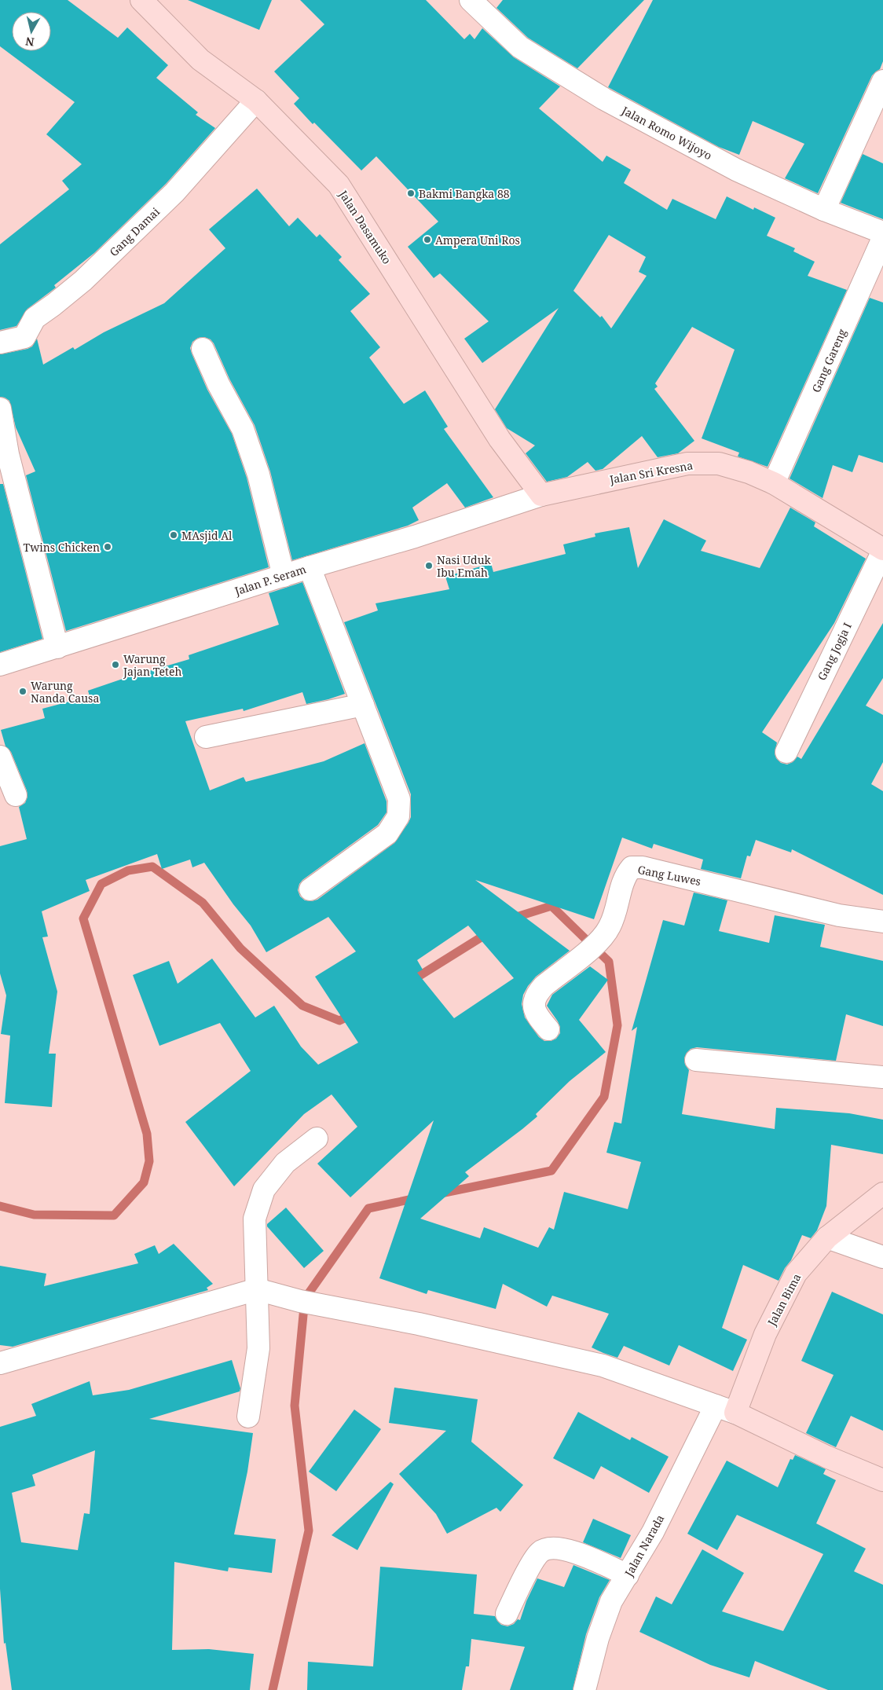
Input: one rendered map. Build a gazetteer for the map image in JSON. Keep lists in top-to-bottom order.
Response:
{
  "streets": {
    "main road": ["Jalan Dasamuko", "Jalan Sri Kresna", "Jalan Bima"],
    "street": [
      "Jalan Romo Wijoyo",
      "Gang Damai",
      "Gang Gareng",
      "Jalan P. Seram",
      "Gang Jogja I",
      "Gang Luwes",
      "Jalan Narada"
    ]
  },
  "crossings": [
    ["Jalan Dasamuko", "Gang Damai"],
    ["Jalan Dasamuko", "Jalan Sri Kresna"],
    ["Jalan Dasamuko", "Jalan P. Seram"],
    ["Gang Gareng", "Jalan Sri Kresna"],
    ["Jalan Sri Kresna", "Jalan P. Seram"],
    ["Jalan Sri Kresna", "Gang Jogja I"],
    ["Jalan Bima", "Jalan Narada"]
  ],
  "places": [
    "Bakmi Bangka 88",
    "Ampera Uni Ros",
    "MAsjid Al",
    "Twins Chicken",
    "Nasi Uduk Ibu Emah",
    "Warung Jajan Teteh",
    "Warung Nanda Causa"
  ],
  "north": "bottom"
}
